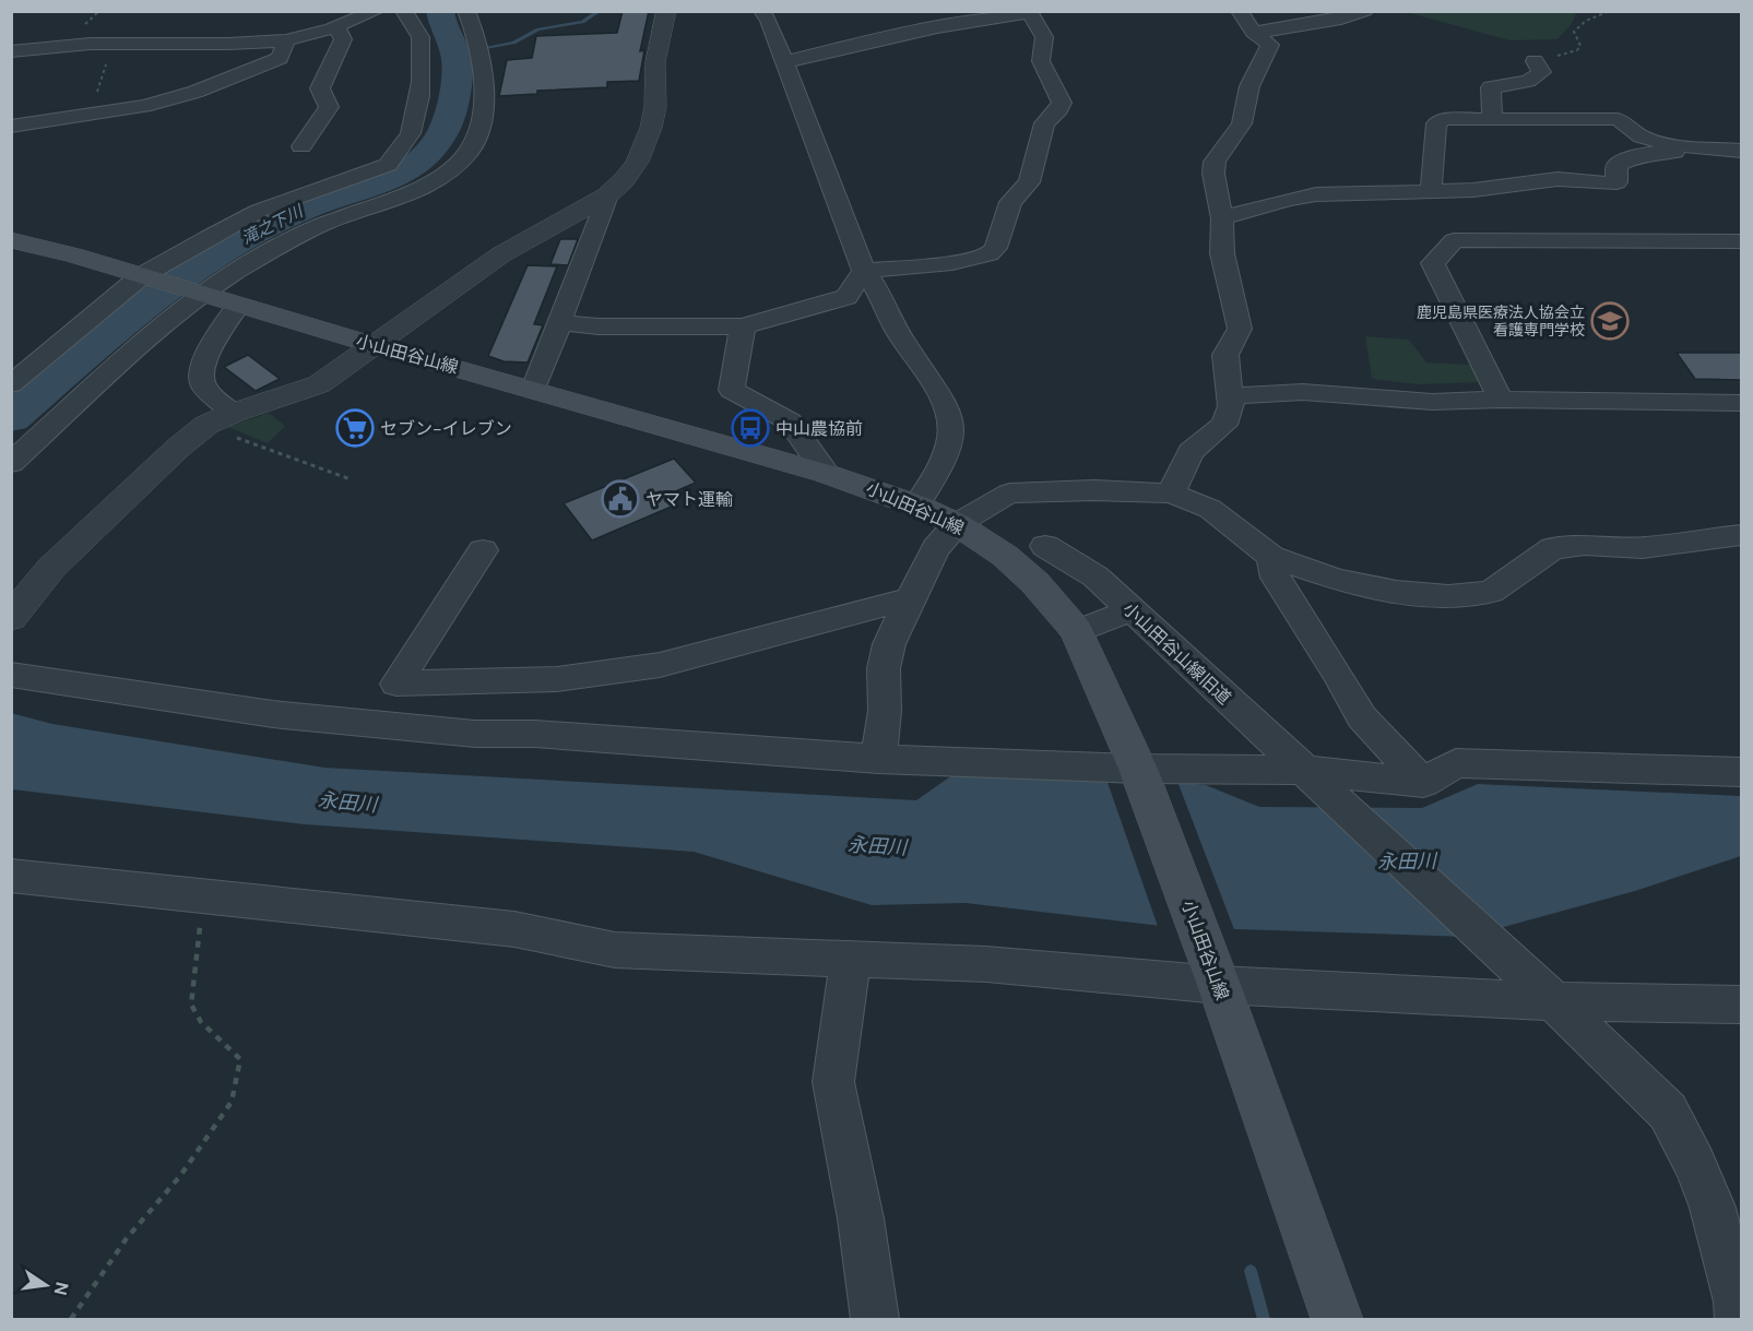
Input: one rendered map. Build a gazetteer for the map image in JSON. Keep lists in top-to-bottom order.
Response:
{
  "streets": {
    "main road": ["小山田谷山線"],
    "street": ["小山田谷山線旧道"]
  },
  "water": ["滝之下川", "永田川"],
  "places": {
    "school or university": ["鹿児島県医療法人協会立 看護専門学校"],
    "supermarket": ["セブン-イレブン"],
    "bus stop": ["中山農協前"],
    "public building": ["ヤマト運輸"]
  },
  "north": "right"
}
